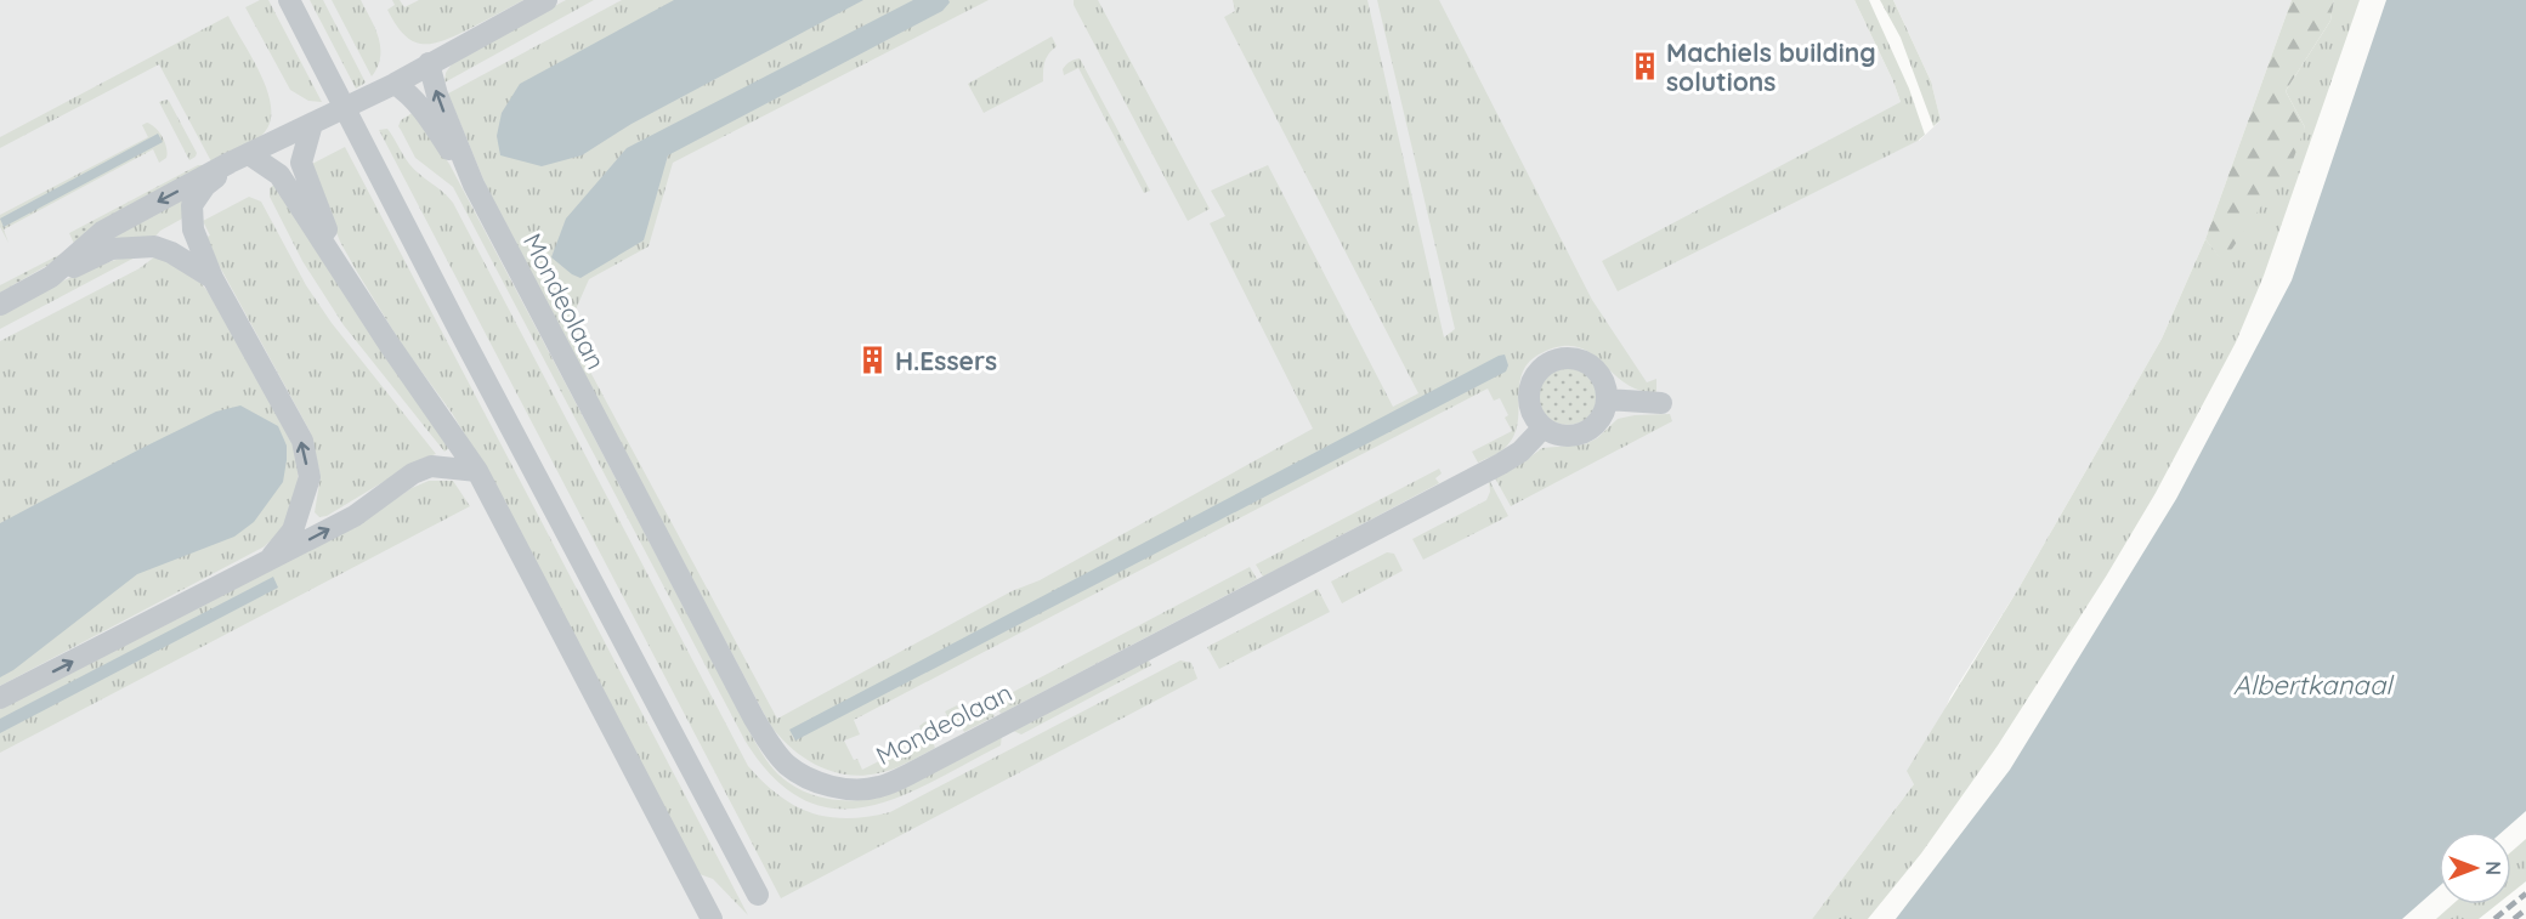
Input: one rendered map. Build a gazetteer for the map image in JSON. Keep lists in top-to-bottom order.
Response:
{
  "streets": {
    "street": ["Mondeolaan"]
  },
  "water": ["Albertkanaal"],
  "places": {
    "building": ["Machiels building solutions", "H.Essers"]
  },
  "north": "right"
}
